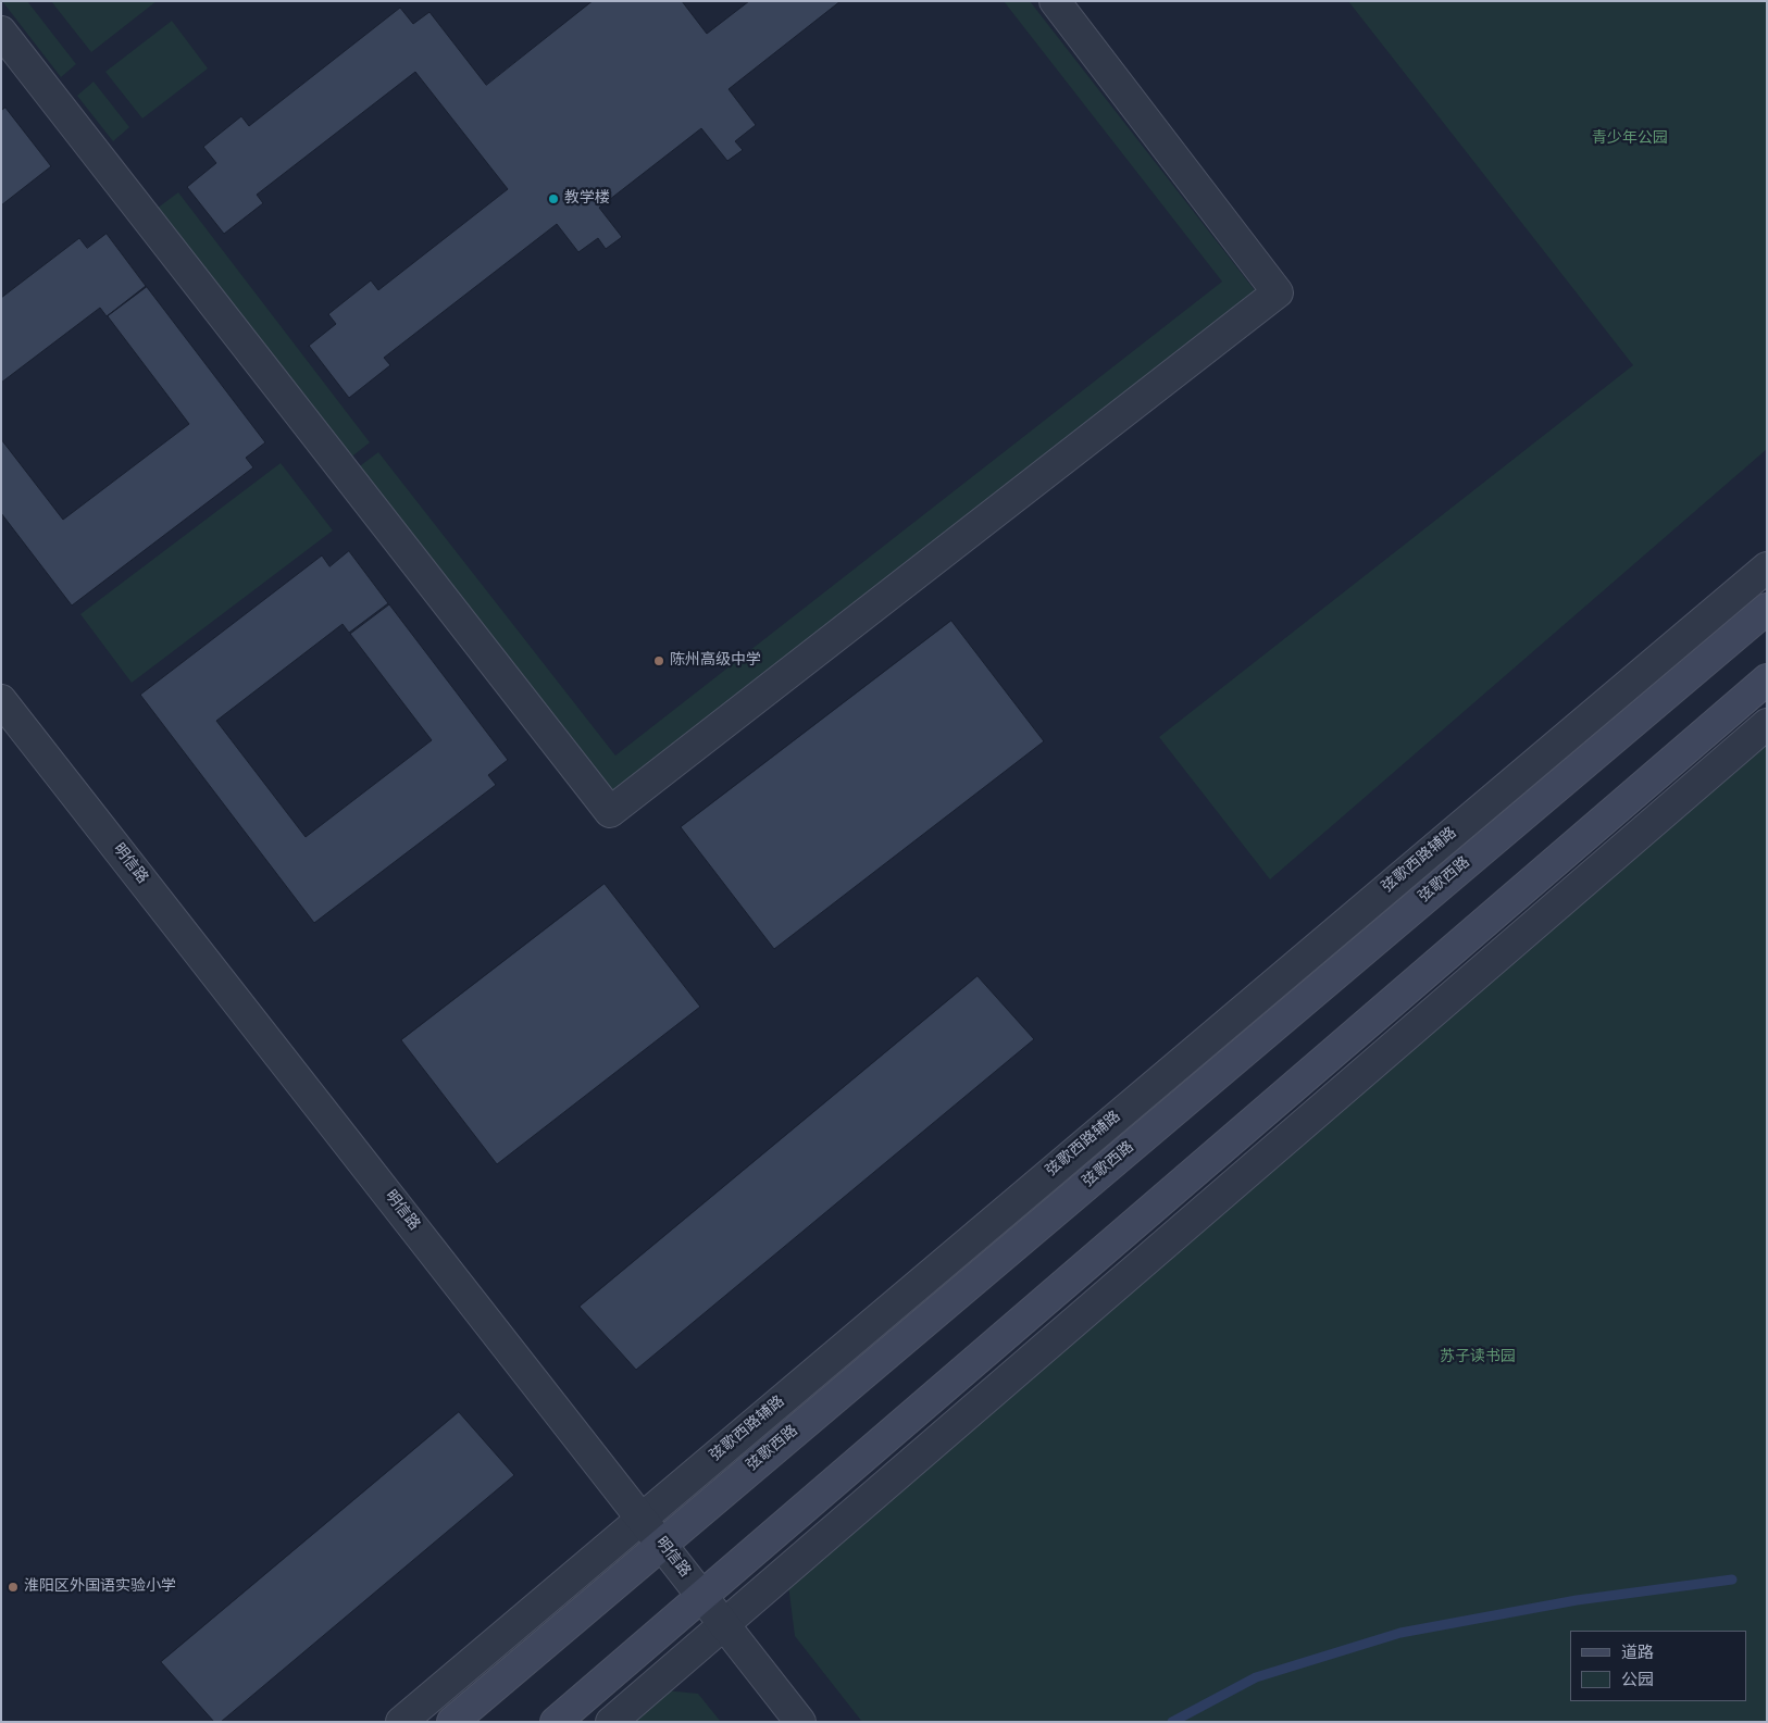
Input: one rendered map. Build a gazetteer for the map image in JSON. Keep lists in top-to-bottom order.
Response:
{
  "streets": {
    "main road": ["弦歌西路"],
    "street": ["弦歌西路辅路", "明信路"]
  },
  "crossings": [
    ["弦歌西路辅路", "明信路"],
    ["明信路", "弦歌西路"]
  ],
  "parks": ["青少年公园", "苏子读书园"],
  "places": ["教学楼", "陈州高级中学", "淮阳区外国语实验小学"],
  "legend": ["道路", "公园"]
}
